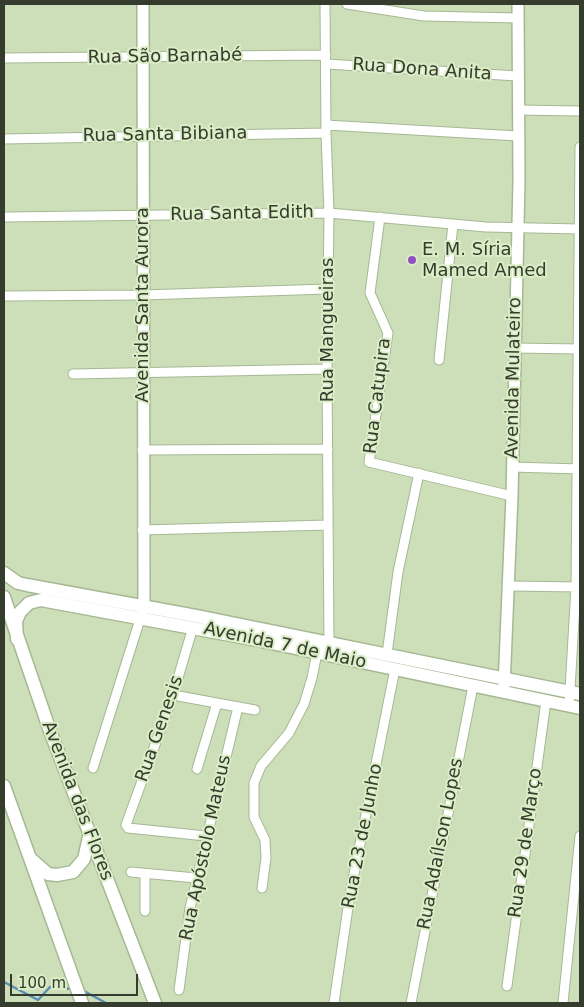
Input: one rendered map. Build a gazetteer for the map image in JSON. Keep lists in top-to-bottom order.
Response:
{
  "streets": {
    "main road": ["Avenida 7 de Maio", "Avenida das Flores"],
    "street": [
      "Rua São Barnabé",
      "Rua Dona Anita",
      "Rua Santa Bibiana",
      "Rua Santa Edith",
      "Avenida Santa Aurora",
      "Rua Mangueiras",
      "Avenida Mulateiro",
      "Rua Catupira",
      "Rua Genesis",
      "Rua 23 de Junho",
      "Rua 29 de Março",
      "Rua Adaílson Lopes",
      "Rua Apóstolo Mateus"
    ]
  },
  "crossings": [
    ["Rua São Barnabé", "Rua Dona Anita"],
    ["Rua São Barnabé", "Avenida Santa Aurora"],
    ["Rua São Barnabé", "Rua Mangueiras"],
    ["Rua Dona Anita", "Rua Mangueiras"],
    ["Rua Dona Anita", "Avenida Mulateiro"],
    ["Rua Santa Bibiana", "Avenida Santa Aurora"],
    ["Rua Santa Bibiana", "Rua Mangueiras"],
    ["Rua Santa Bibiana", "Avenida Mulateiro"],
    ["Rua Santa Edith", "Avenida Santa Aurora"],
    ["Rua Santa Edith", "Rua Mangueiras"],
    ["Rua Santa Edith", "Avenida Mulateiro"],
    ["Rua Santa Edith", "Rua Catupira"],
    ["Avenida Santa Aurora", "Avenida 7 de Maio"],
    ["Rua Mangueiras", "Avenida 7 de Maio"],
    ["Avenida Mulateiro", "Rua Catupira"],
    ["Avenida Mulateiro", "Avenida 7 de Maio"],
    ["Avenida 7 de Maio", "Rua Genesis"],
    ["Avenida 7 de Maio", "Avenida das Flores"],
    ["Avenida 7 de Maio", "Rua 23 de Junho"],
    ["Avenida 7 de Maio", "Rua 29 de Março"],
    ["Avenida 7 de Maio", "Rua Adaílson Lopes"],
    ["Rua Genesis", "Rua Apóstolo Mateus"]
  ],
  "places": ["E. M. Síria Mamed Amed"],
  "scale_bar": "100 m"
}
